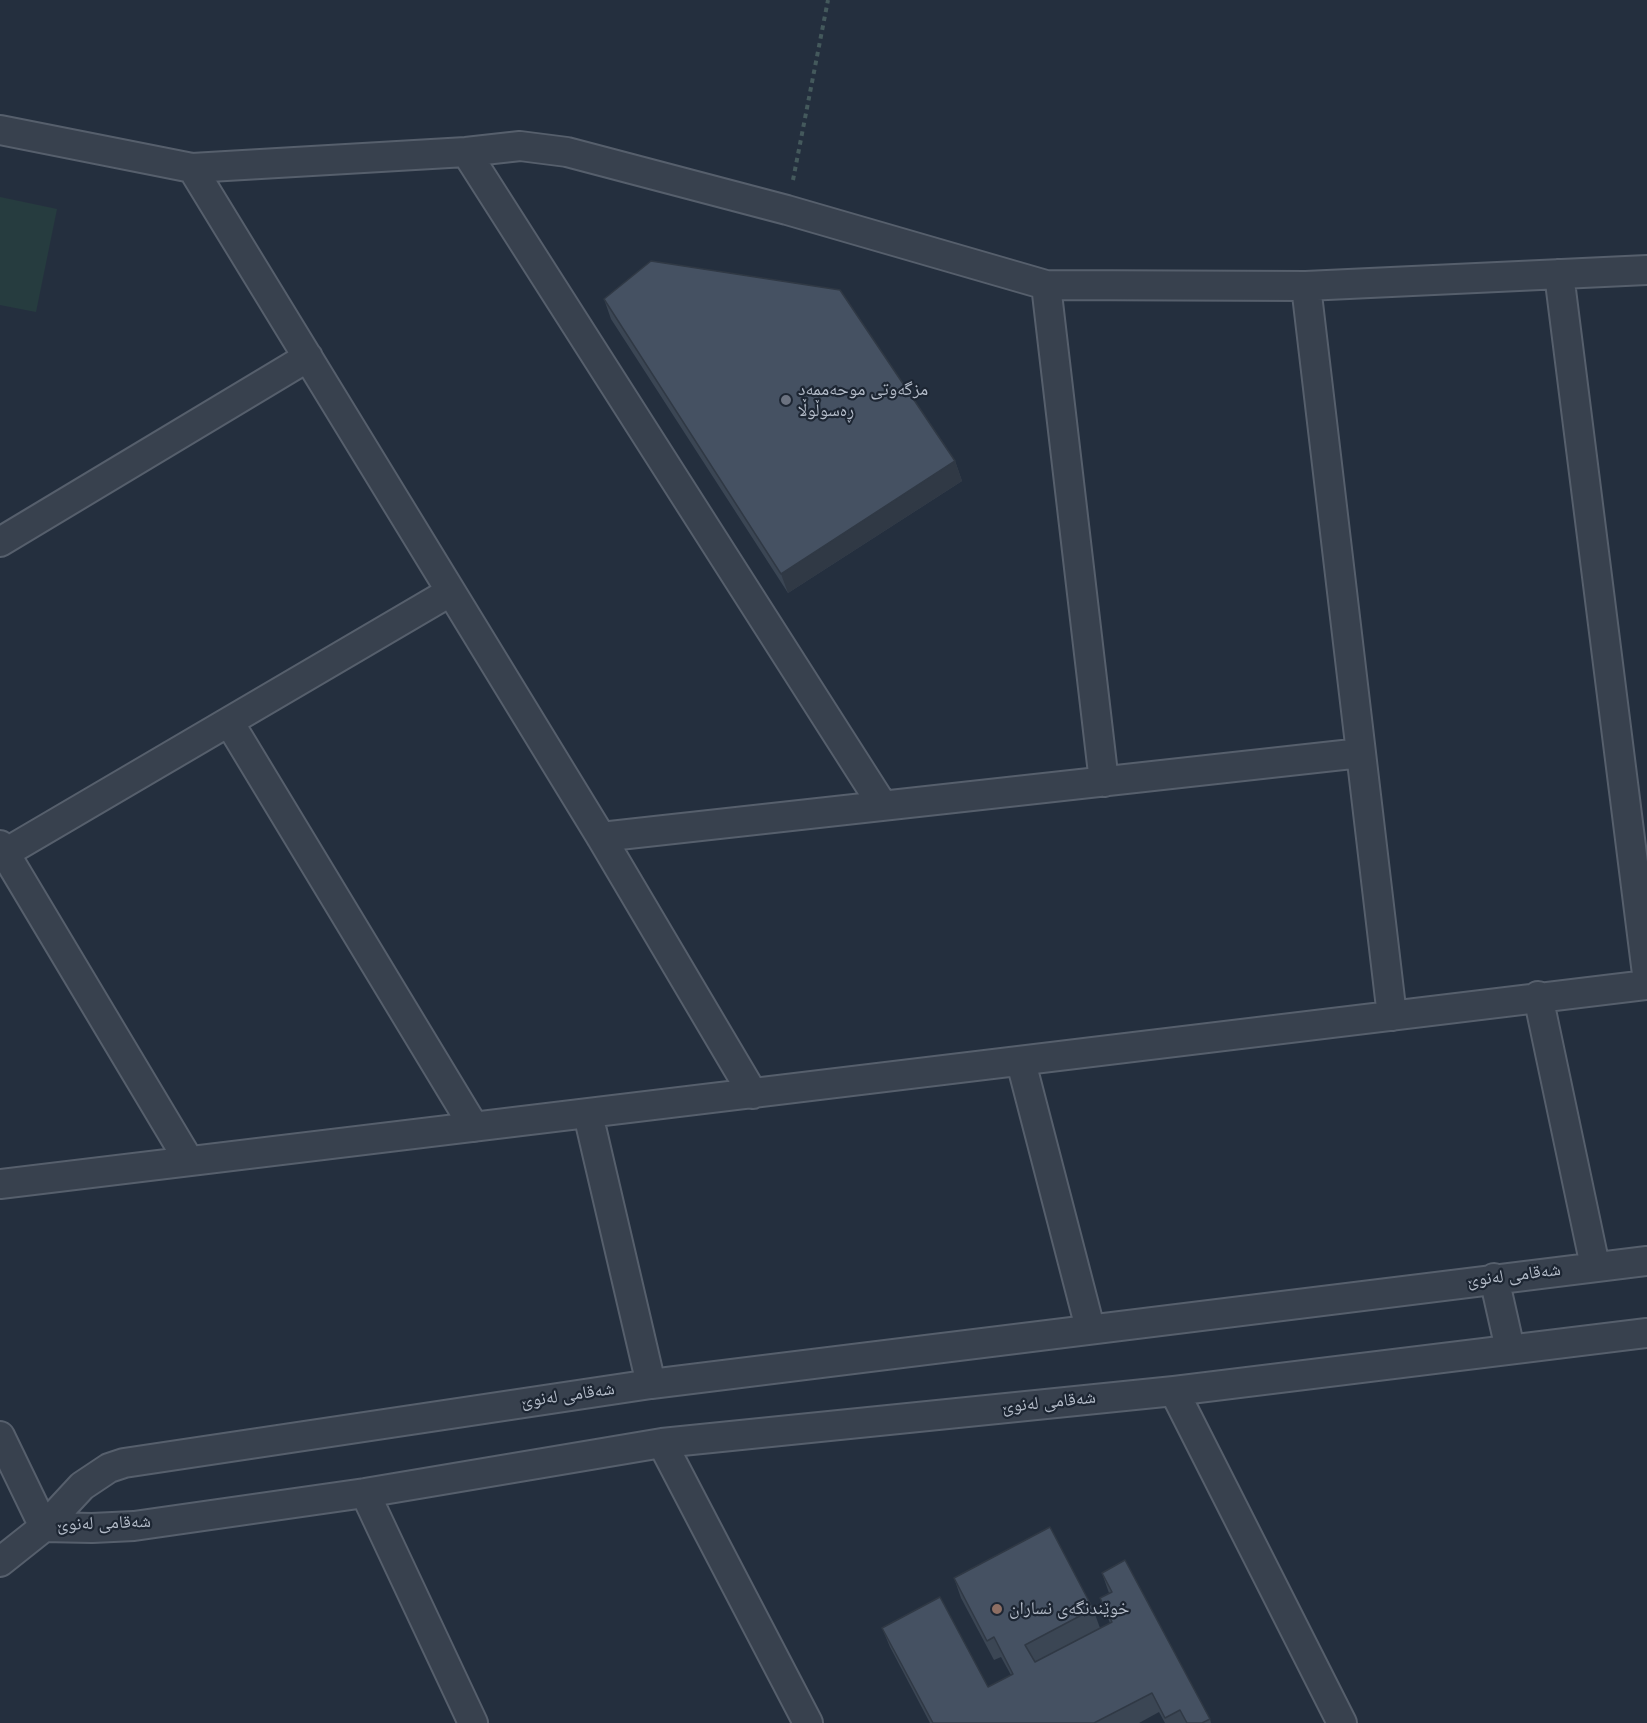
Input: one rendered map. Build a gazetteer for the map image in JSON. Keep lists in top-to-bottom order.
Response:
{
  "streets": {
    "street": ["شەقامی لەنوێ"]
  },
  "places": ["مزگەوتی موحەممەد ڕەسوڵوڵا", "خوێندنگەی نساران"]
}
